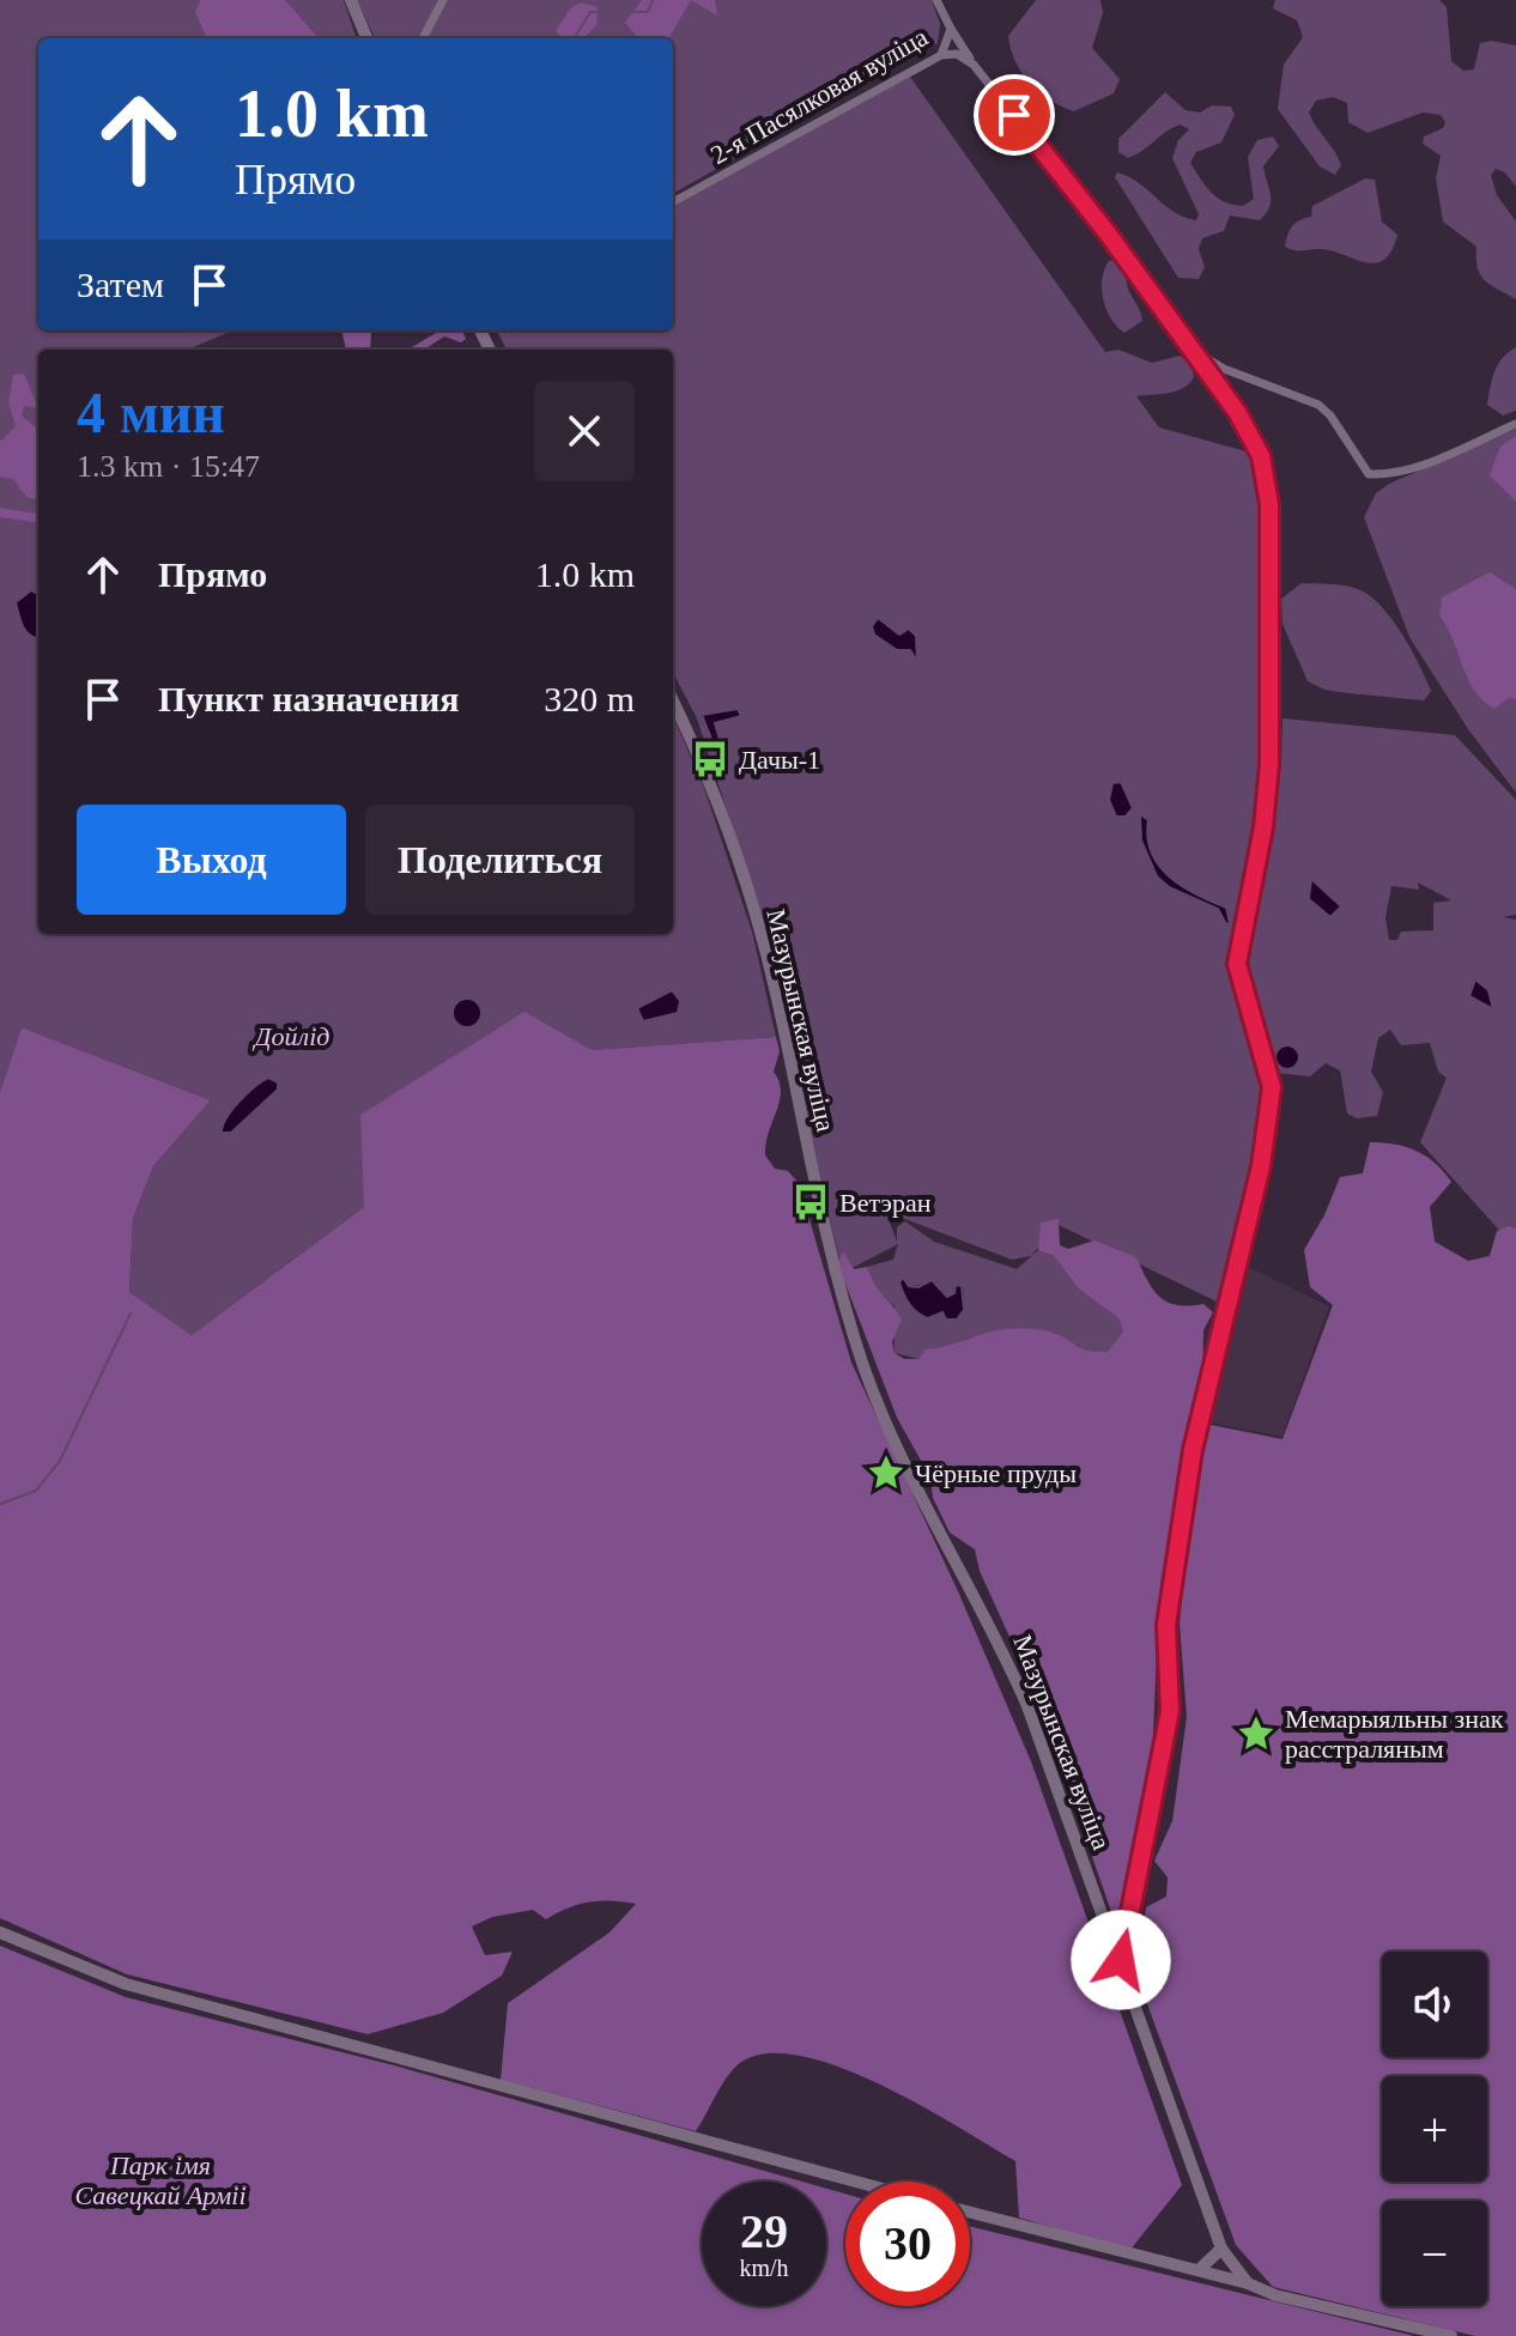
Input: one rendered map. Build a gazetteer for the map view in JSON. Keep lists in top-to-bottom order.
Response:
{
  "streets": {
    "street": ["2-я Пасялковая вуліца", "Мазурынская вуліца"]
  },
  "parks": ["Дойлід", "Парк імя Савецкай Арміі"],
  "places": {
    "bus stop": ["Дачы-1", "Ветэран"],
    "place": ["Чёрные пруды", "Мемарыяльны знак расстраляным"]
  },
  "page": {
    "turn": ["1.0 km", "Прямо"],
    "then": "Затем",
    "heading": ["4 мин", "1.3 km · 15:47"],
    "list": [
      {
        "name": "Прямо",
        "value": "1.0 km"
      },
      {
        "name": "Пункт назначения",
        "value": "320 m"
      }
    ],
    "buttons": ["Выход", "Поделиться"],
    "map_buttons": ["+", "−"],
    "speed": "29 km/h",
    "limit": "30"
  }
}
